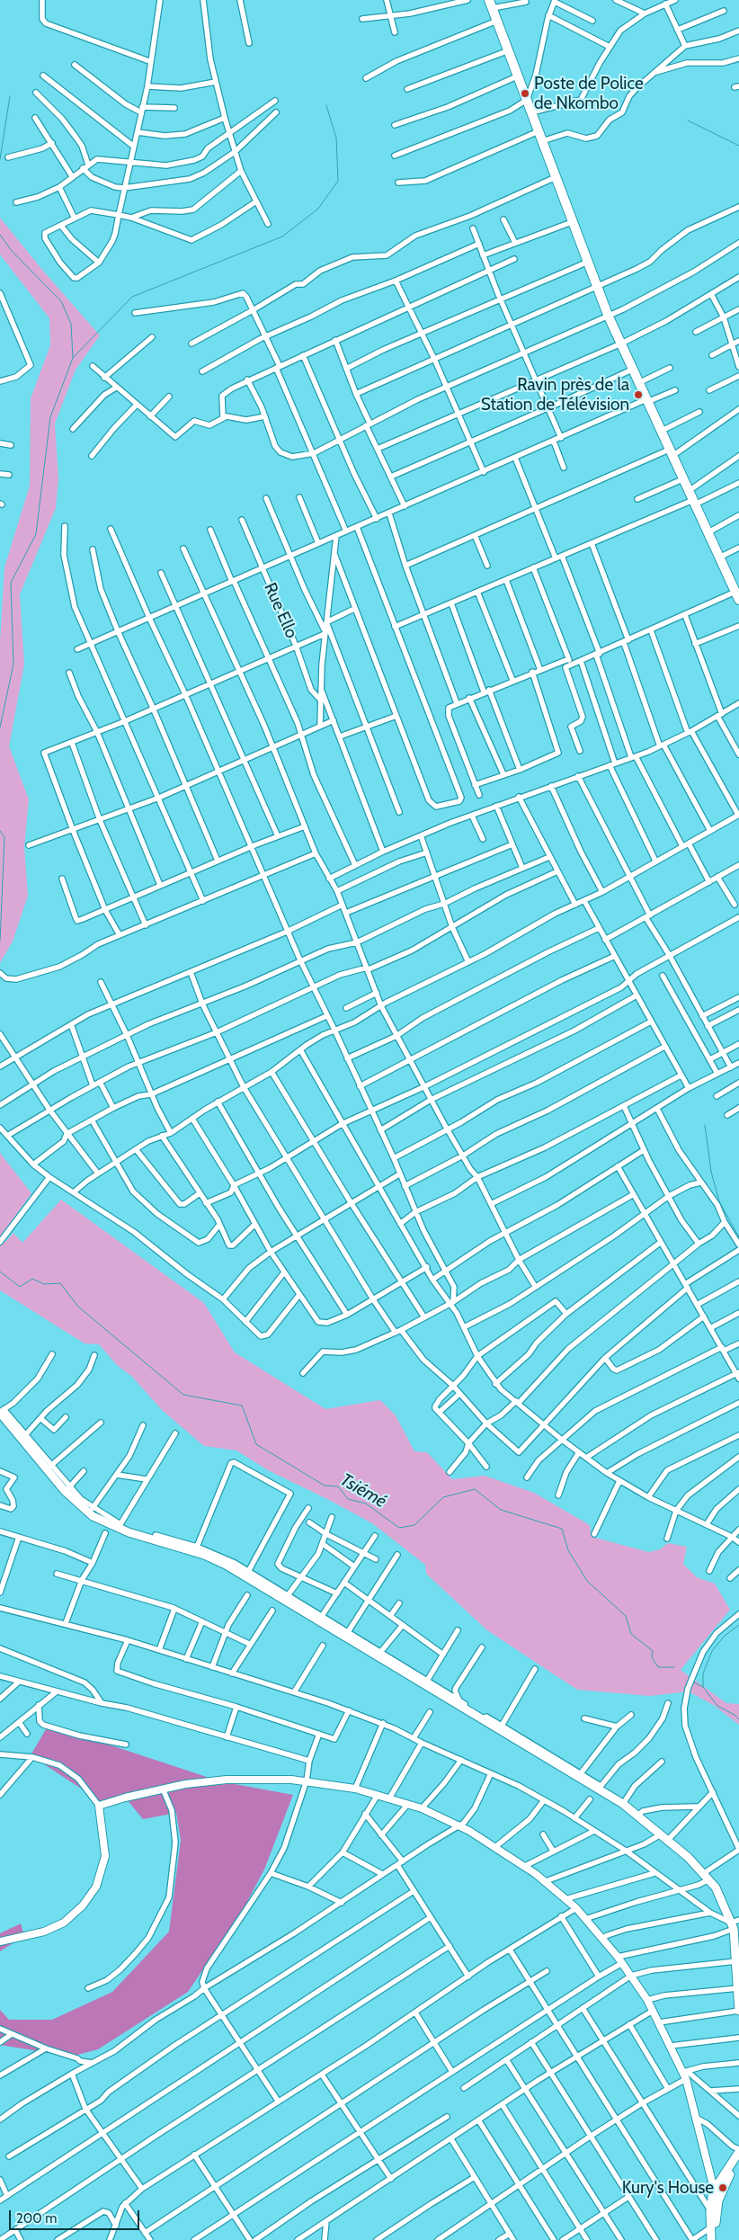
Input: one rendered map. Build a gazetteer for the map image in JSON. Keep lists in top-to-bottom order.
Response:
{
  "streets": {
    "street": ["Rue Ello"]
  },
  "water": ["Tsiémé"],
  "places": ["Poste de Police de Nkombo", "Ravin près de la Station de Télévision", "Kury's House"],
  "scale_bar": "200 m"
}
